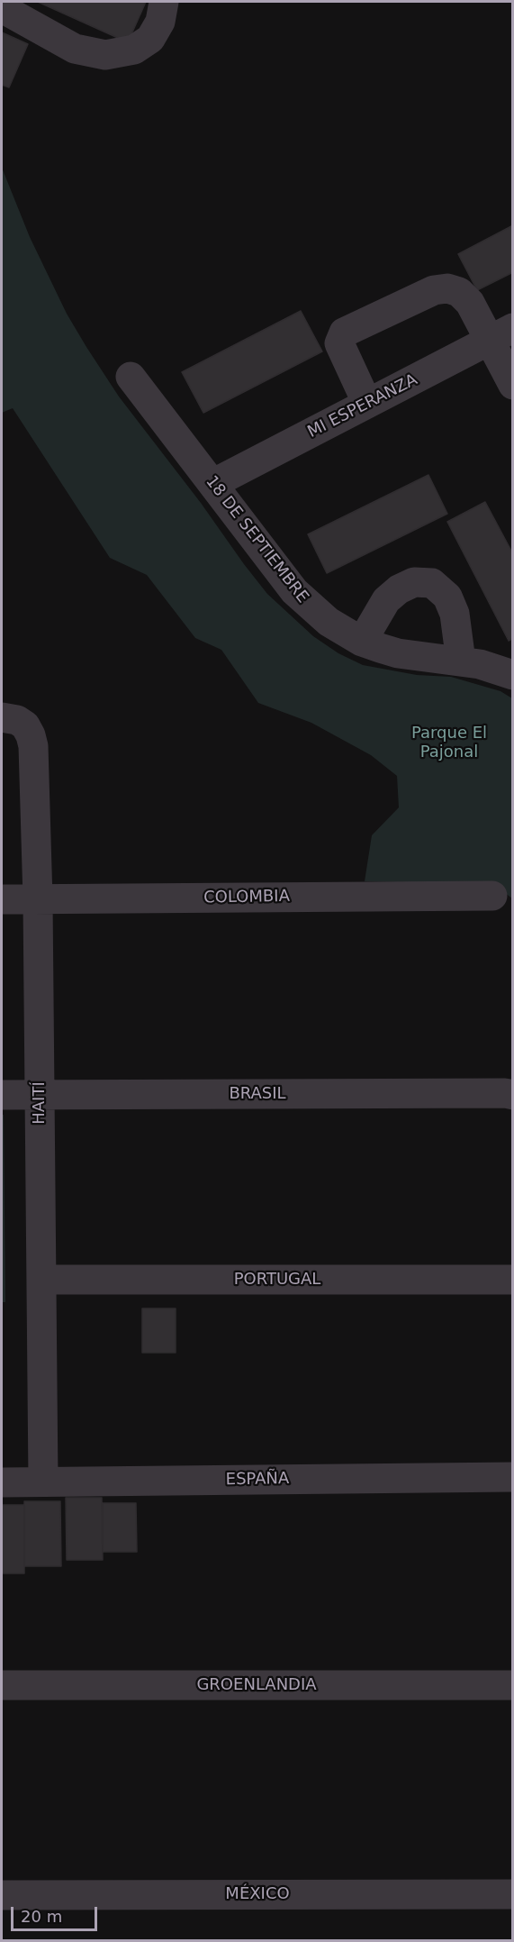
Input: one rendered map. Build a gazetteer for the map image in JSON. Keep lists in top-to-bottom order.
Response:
{
  "streets": {
    "street": [
      "MI ESPERANZA",
      "18 DE SEPTIEMBRE",
      "COLOMBIA",
      "BRASIL",
      "HAITÍ",
      "PORTUGAL",
      "ESPAÑA",
      "GROENLANDIA",
      "MÉXICO"
    ]
  },
  "crossings": [
    ["MI ESPERANZA", "18 DE SEPTIEMBRE"],
    ["COLOMBIA", "HAITÍ"],
    ["BRASIL", "HAITÍ"],
    ["HAITÍ", "PORTUGAL"],
    ["HAITÍ", "ESPAÑA"]
  ],
  "parks": ["Parque El Pajonal"],
  "scale_bar": "20 m"
}
